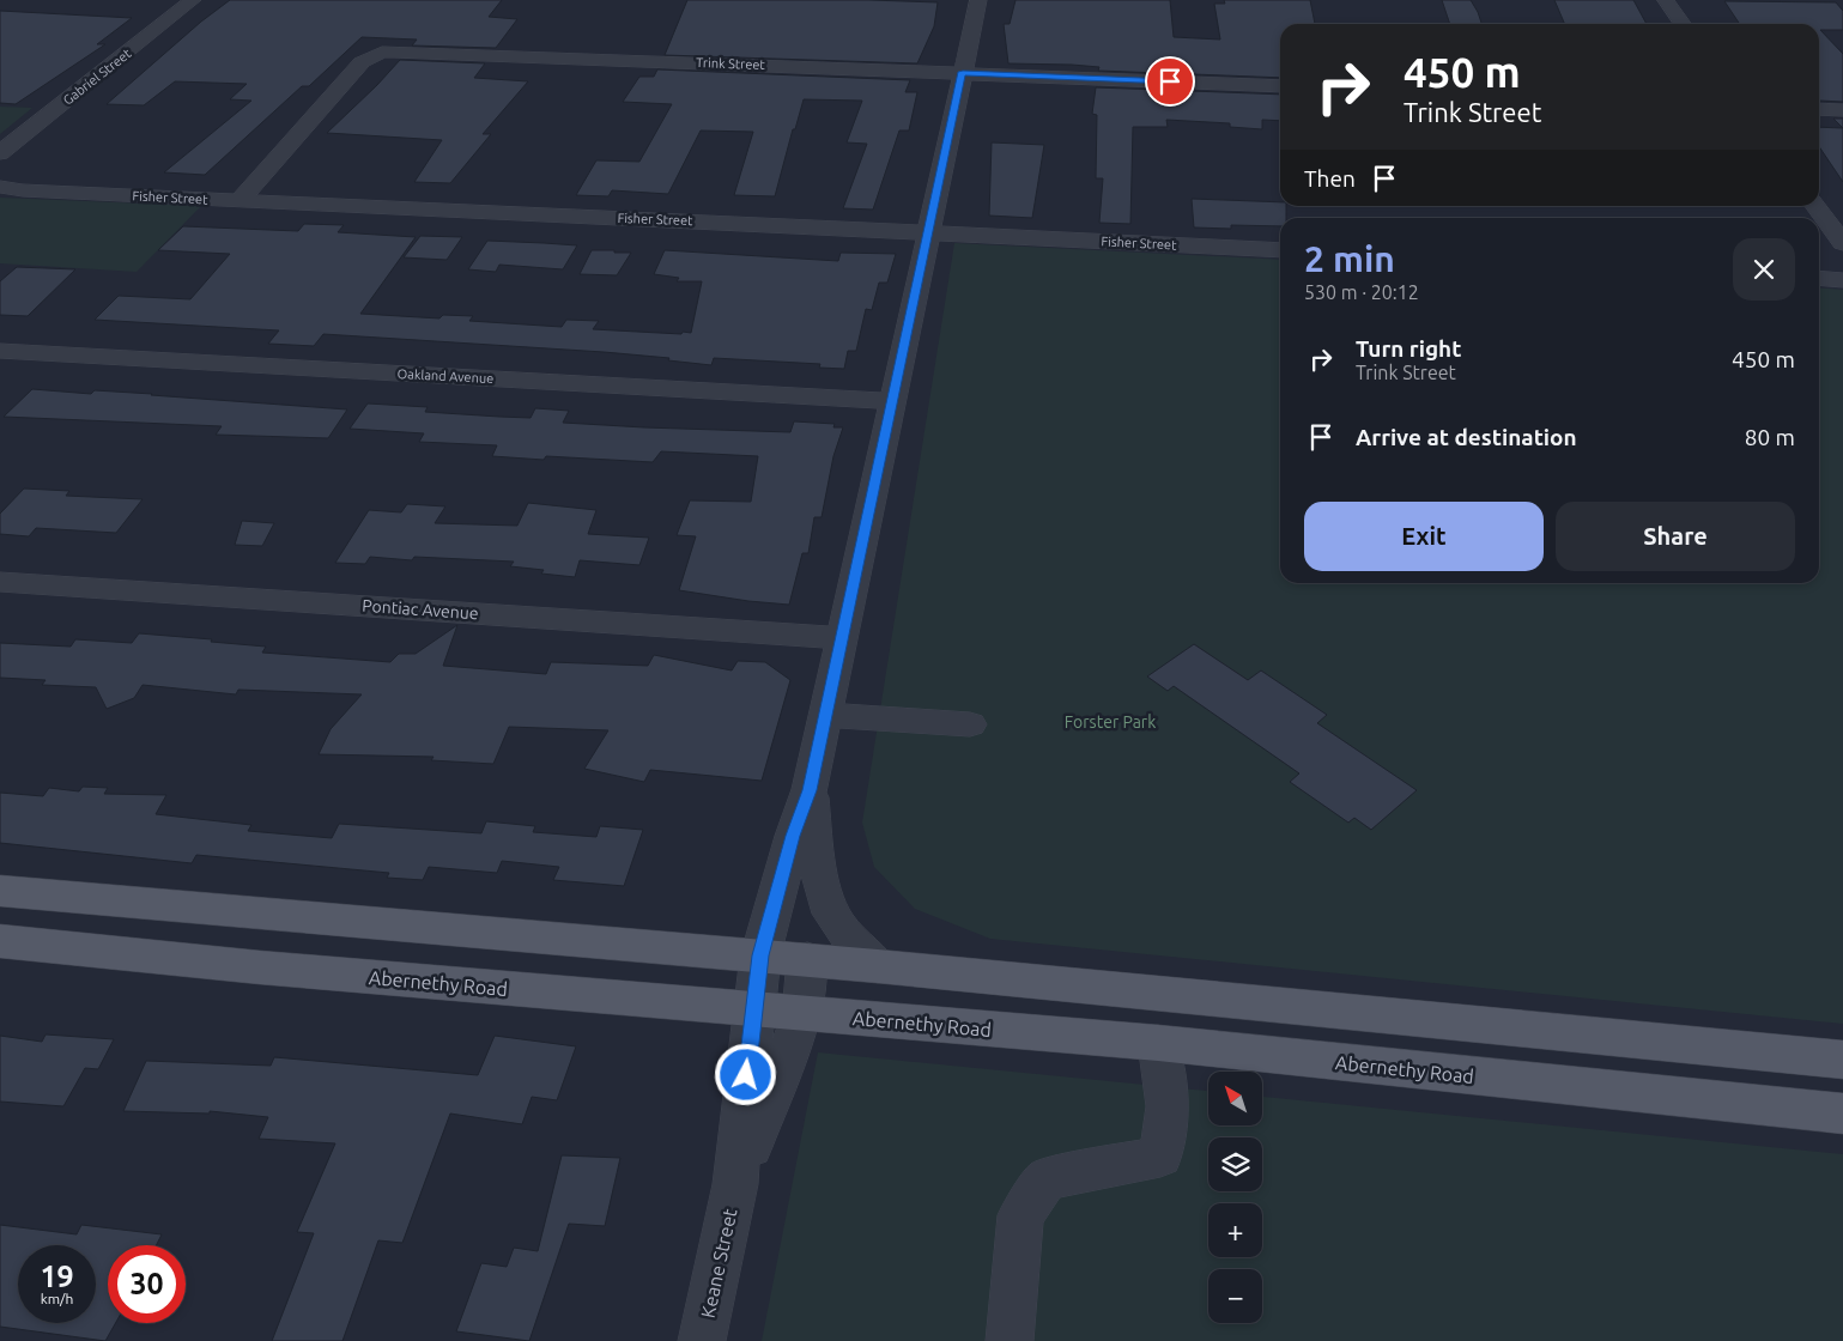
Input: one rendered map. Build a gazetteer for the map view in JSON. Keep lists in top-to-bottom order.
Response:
{
  "streets": {
    "main road": ["Abernethy Road"],
    "street": [
      "Trink Street",
      "Gabriel Street",
      "Fisher Street",
      "Oakland Avenue",
      "Pontiac Avenue",
      "Keane Street"
    ]
  },
  "crossings": [
    ["Trink Street", "Fisher Street"],
    ["Trink Street", "Keane Street"],
    ["Fisher Street", "Keane Street"],
    ["Oakland Avenue", "Keane Street"],
    ["Pontiac Avenue", "Keane Street"],
    ["Abernethy Road", "Keane Street"]
  ],
  "parks": ["Forster Park"],
  "north": "top left",
  "page": {
    "turn": ["450 m", "Trink Street"],
    "then": "Then",
    "heading": ["2 min", "530 m · 20:12"],
    "list": [
      {
        "name": "Turn right",
        "note": "Trink Street",
        "value": "450 m"
      },
      {
        "name": "Arrive at destination",
        "value": "80 m"
      }
    ],
    "buttons": ["Exit", "Share"],
    "map_buttons": ["+", "−"],
    "speed": "19 km/h",
    "limit": "30"
  }
}
